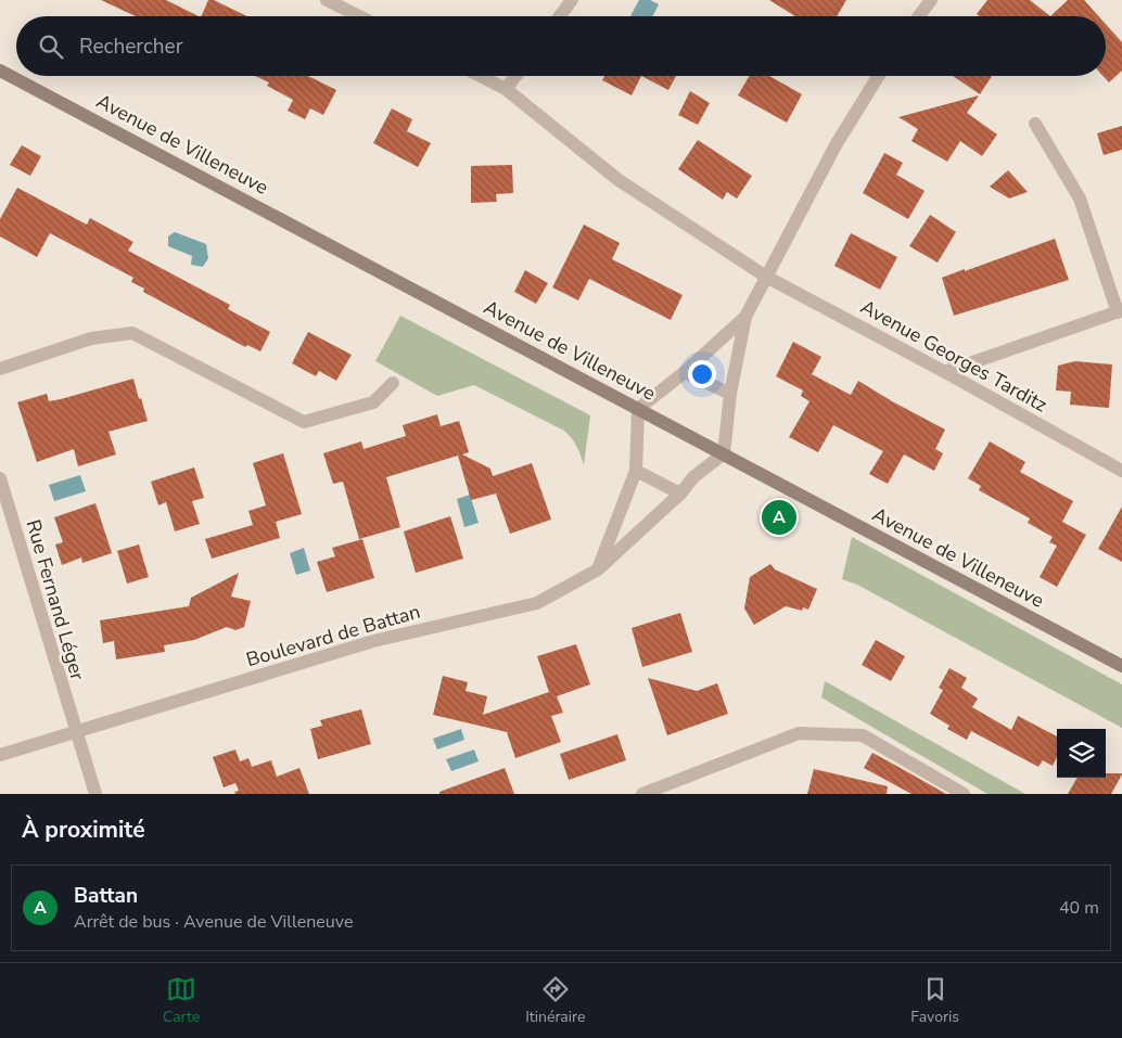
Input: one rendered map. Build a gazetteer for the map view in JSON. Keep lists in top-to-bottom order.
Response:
{
  "streets": {
    "main road": ["Avenue de Villeneuve"],
    "street": ["Avenue Georges Tarditz", "Rue Fernand Léger", "Boulevard de Battan"]
  },
  "crossings": [
    ["Avenue de Villeneuve", "Boulevard de Battan"],
    ["Rue Fernand Léger", "Boulevard de Battan"]
  ],
  "page": {
    "search": "Rechercher",
    "pins": "A",
    "heading": "À proximité",
    "list": [
      {
        "mark": "A",
        "name": "Battan",
        "note": "Arrêt de bus · Avenue de Villeneuve",
        "value": "40 m"
      }
    ],
    "nav": ["Carte", "Itinéraire", "Favoris"]
  }
}
